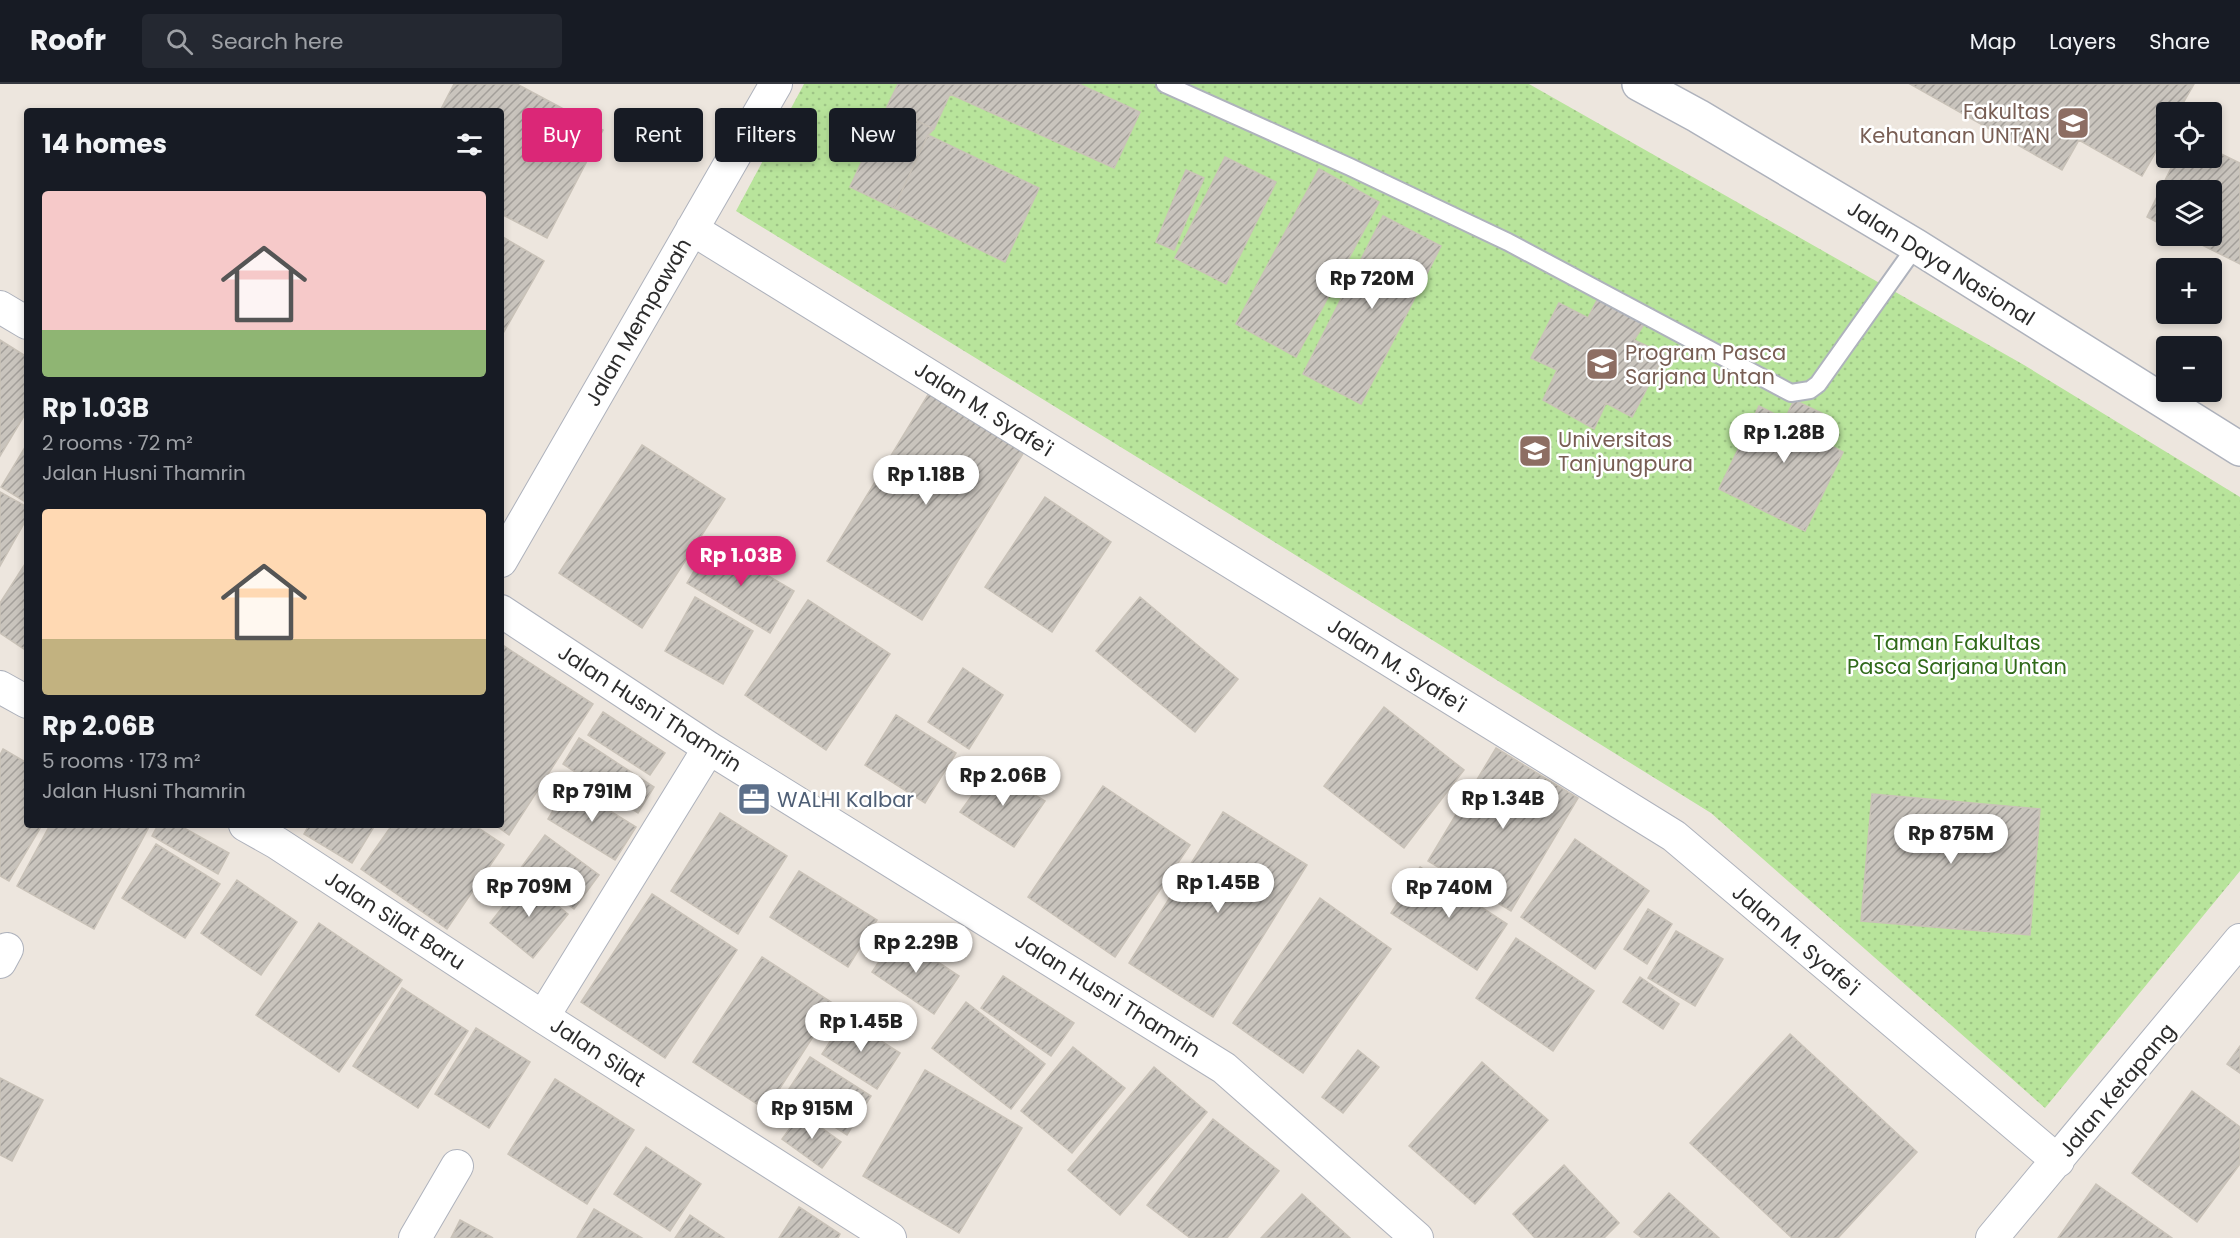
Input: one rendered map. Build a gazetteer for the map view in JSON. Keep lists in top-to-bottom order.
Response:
{
  "streets": {
    "street": [
      "Jalan Daya Nasional",
      "Jalan Mempawah",
      "Jalan M. Syafe'i",
      "Jalan Husni Thamrin",
      "Jalan Silat Baru",
      "Jalan Silat",
      "Jalan Ketapang"
    ]
  },
  "crossings": [
    ["Jalan Mempawah", "Jalan M. Syafe'i"],
    ["Jalan M. Syafe'i", "Jalan Ketapang"],
    ["Jalan Husni Thamrin", "Jalan Silat"],
    ["Jalan Silat Baru", "Jalan Silat"]
  ],
  "parks": ["Taman Fakultas Pasca Sarjana Untan"],
  "places": {
    "school or university": ["Fakultas Kehutanan UNTAN", "Program Pasca Sarjana Untan", "Universitas Tanjungpura"],
    "office": ["WALHI Kalbar"]
  },
  "page": {
    "header": "Roofr",
    "search": "Search here",
    "nav": ["Map", "Layers", "Share"],
    "map_buttons": ["+", "−"],
    "chip": [
      "Buy",
      "Rent",
      "Filters",
      "New"
    ],
    "heading": "14 homes",
    "list": [
      {
        "name": "Rp 1.03B",
        "note": "2 rooms · 72 m² · Jalan Husni Thamrin"
      },
      {
        "name": "Rp 2.06B",
        "note": "5 rooms · 173 m² · Jalan Husni Thamrin"
      }
    ],
    "price": [
      "Rp 720M",
      "Rp 1.28B",
      "Rp 1.18B",
      "Rp 1.03B",
      "Rp 2.06B",
      "Rp 791M",
      "Rp 1.34B",
      "Rp 875M",
      "Rp 1.45B",
      "Rp 709M",
      "Rp 740M",
      "Rp 2.29B",
      "Rp 1.45B",
      "Rp 915M"
    ]
  }
}
